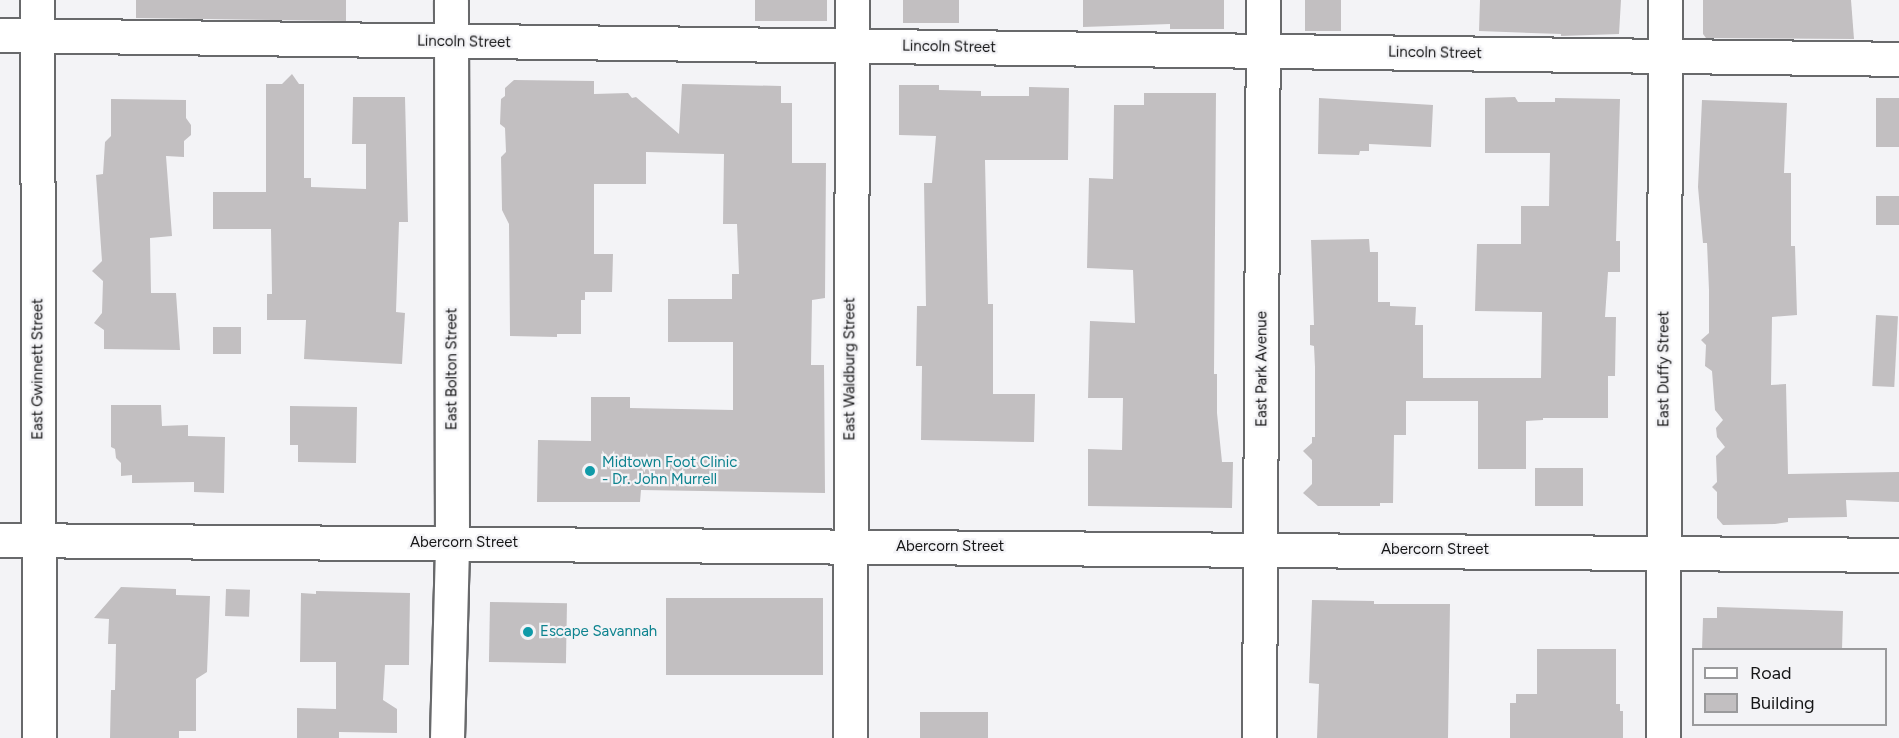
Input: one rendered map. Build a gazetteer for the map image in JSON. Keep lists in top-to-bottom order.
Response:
{
  "streets": {
    "street": [
      "Lincoln Street",
      "East Gwinnett Street",
      "East Bolton Street",
      "East Waldburg Street",
      "East Park Avenue",
      "East Duffy Street",
      "Abercorn Street"
    ]
  },
  "crossings": [
    ["Lincoln Street", "East Gwinnett Street"],
    ["Lincoln Street", "East Bolton Street"],
    ["Lincoln Street", "East Waldburg Street"],
    ["Lincoln Street", "East Park Avenue"],
    ["Lincoln Street", "East Duffy Street"],
    ["East Gwinnett Street", "Abercorn Street"],
    ["East Bolton Street", "Abercorn Street"],
    ["East Waldburg Street", "Abercorn Street"],
    ["East Park Avenue", "Abercorn Street"],
    ["East Duffy Street", "Abercorn Street"]
  ],
  "places": ["Midtown Foot Clinic - Dr. John Murrell", "Escape Savannah"],
  "legend": ["Road", "Building"]
}
